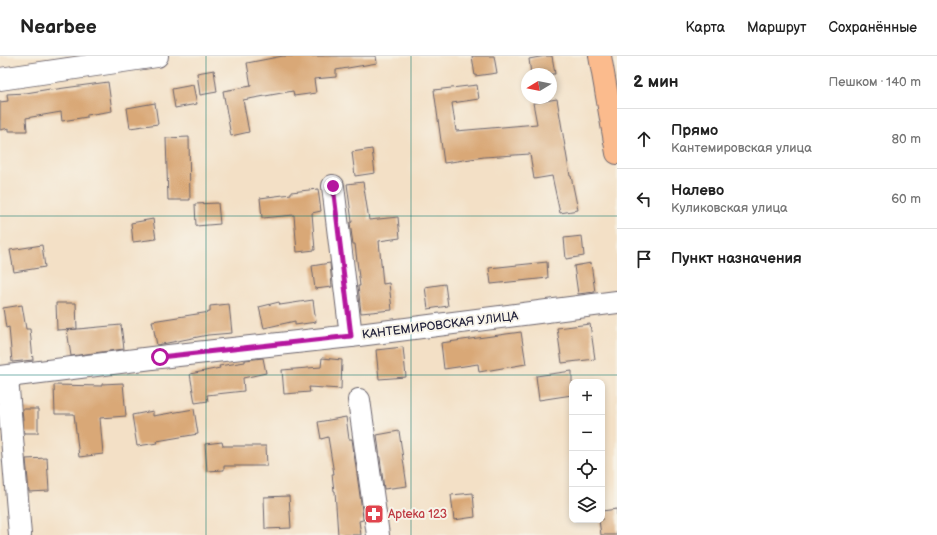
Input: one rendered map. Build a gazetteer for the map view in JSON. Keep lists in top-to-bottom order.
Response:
{
  "streets": {
    "street": ["КАНТЕМИРОВСКАЯ УЛИЦА"]
  },
  "places": {
    "pharmacy": ["Apteka 123"]
  },
  "north": "left",
  "page": {
    "header": "Nearbee",
    "nav": ["Карта", "Маршрут", "Сохранённые"],
    "heading": ["2 мин", "Пешком · 140 m"],
    "list": [
      ["Прямо", "Кантемировская улица", "80 m"],
      ["Налево", "Куликовская улица", "60 m"],
      "Пункт назначения"
    ],
    "map_buttons": ["+", "−"]
  }
}
